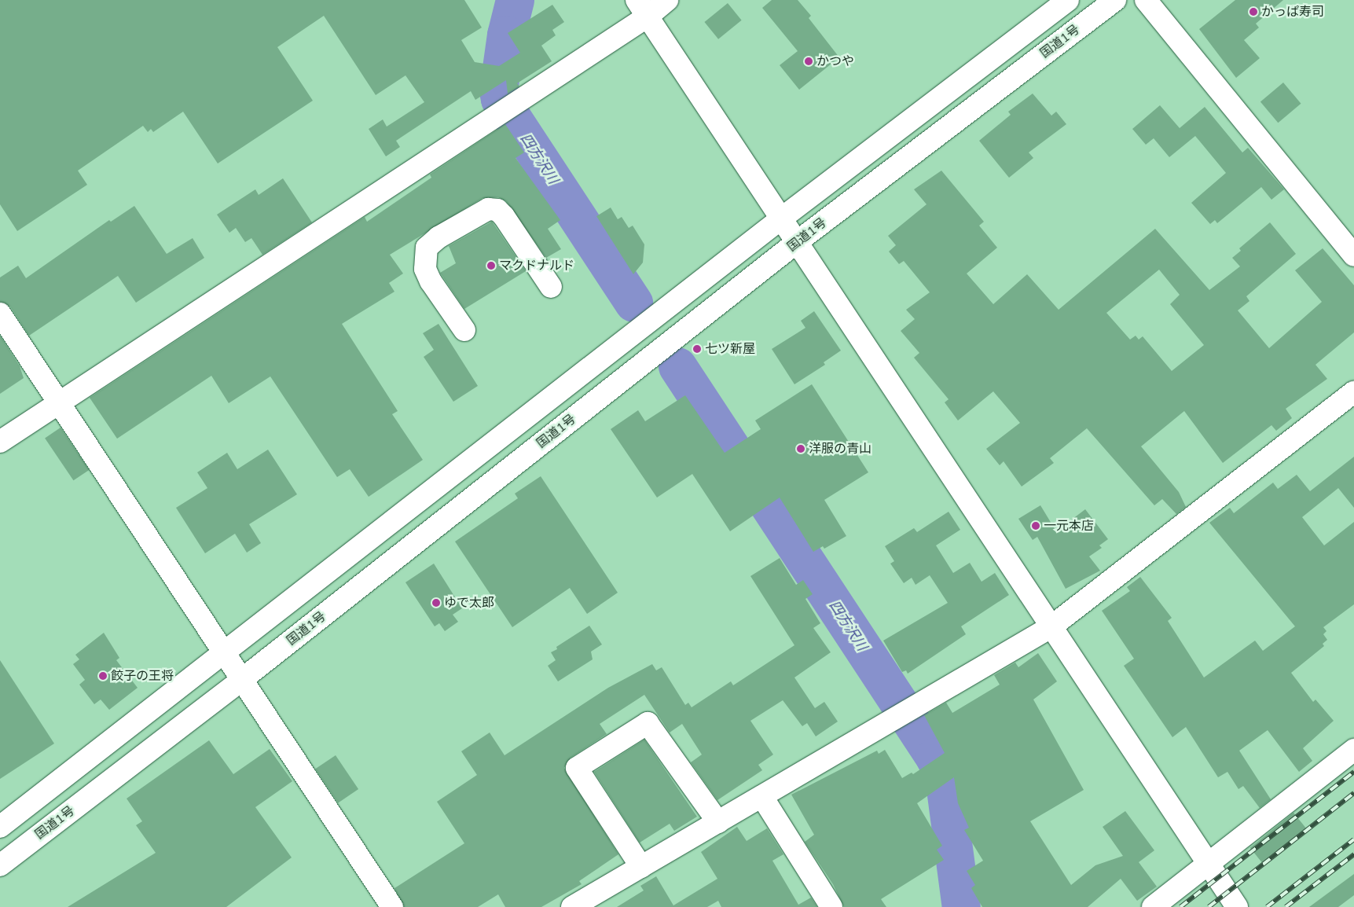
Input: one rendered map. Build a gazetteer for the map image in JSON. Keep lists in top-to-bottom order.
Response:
{
  "streets": {
    "main road": ["国道1号"]
  },
  "water": ["四方沢川"],
  "places": [
    "かっぱ寿司",
    "かつや",
    "マクドナルド",
    "七ツ新屋",
    "洋服の青山",
    "一元本店",
    "ゆで太郎",
    "餃子の王将"
  ]
}
